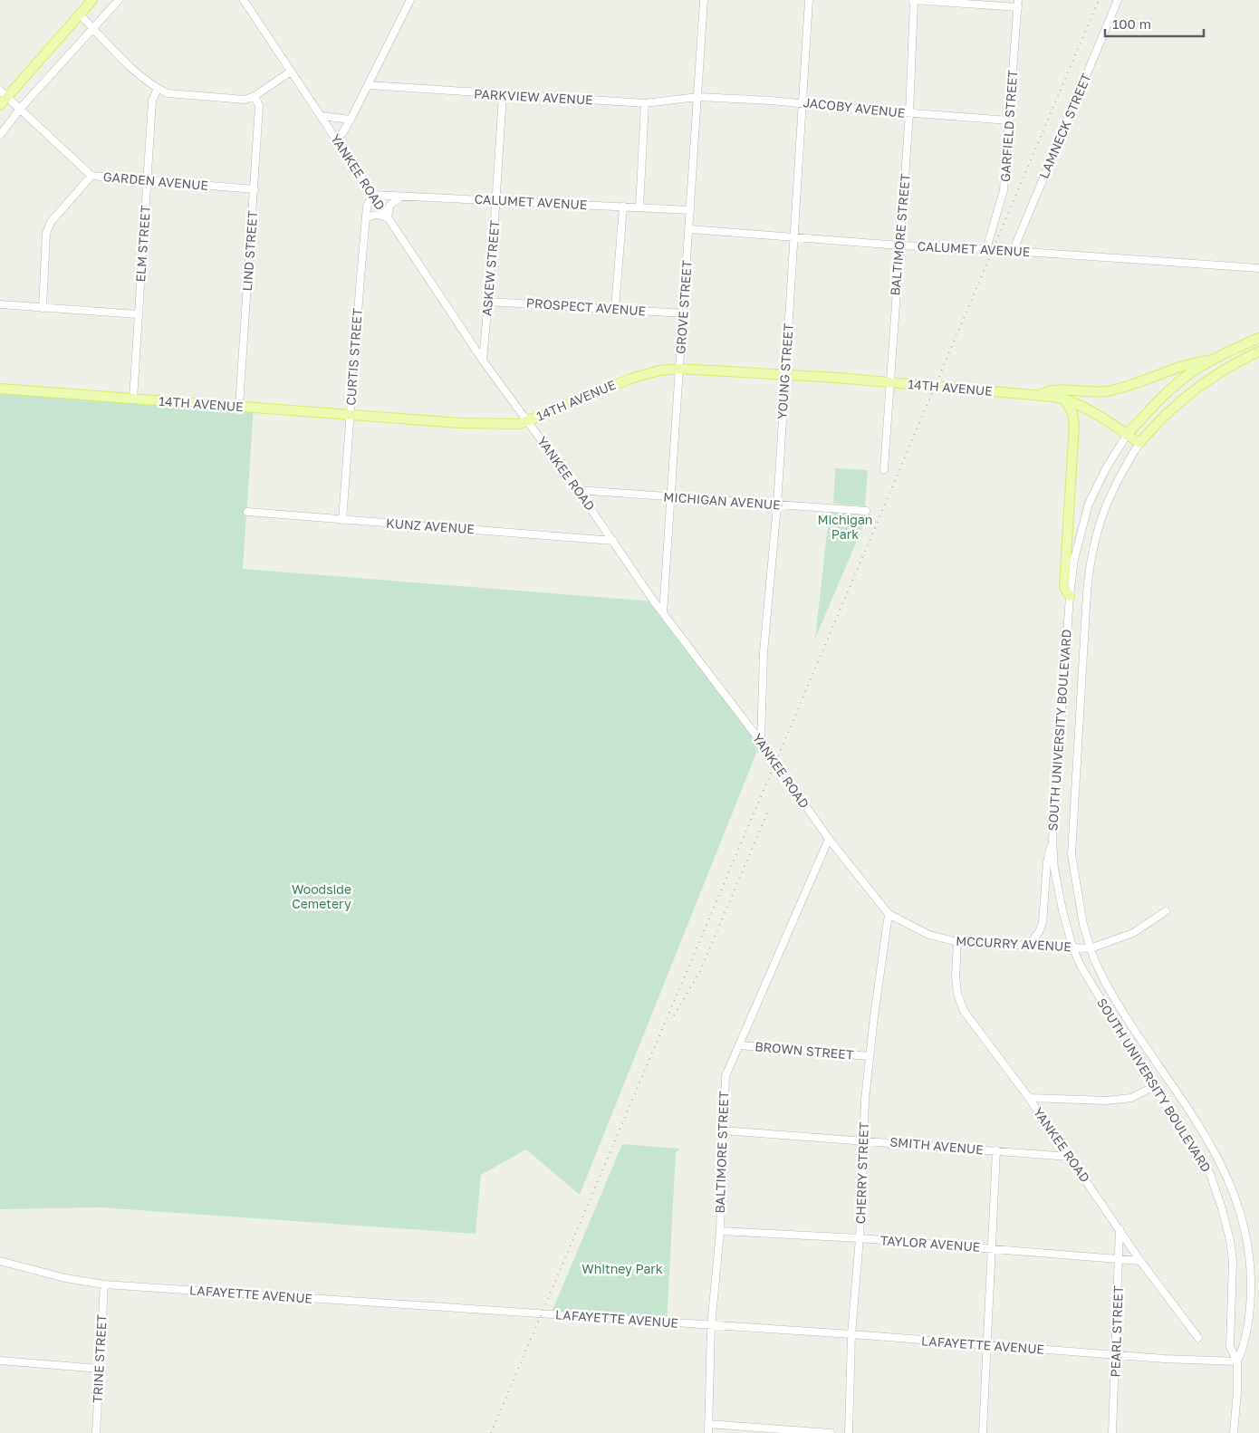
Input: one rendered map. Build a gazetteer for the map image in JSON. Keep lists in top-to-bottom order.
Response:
{
  "streets": {
    "main road": ["14TH AVENUE", "SOUTH UNIVERSITY BOULEVARD"],
    "street": [
      "PARKVIEW AVENUE",
      "JACOBY AVENUE",
      "GARFIELD STREET",
      "LAMNECK STREET",
      "YANKEE ROAD",
      "GARDEN AVENUE",
      "CALUMET AVENUE",
      "BALTIMORE STREET",
      "ELM STREET",
      "LIND STREET",
      "ASKEW STREET",
      "PROSPECT AVENUE",
      "GROVE STREET",
      "CURTIS STREET",
      "YOUNG STREET",
      "MICHIGAN AVENUE",
      "KUNZ AVENUE",
      "MCCURRY AVENUE",
      "BROWN STREET",
      "SMITH AVENUE",
      "CHERRY STREET",
      "TAYLOR AVENUE",
      "LAFAYETTE AVENUE",
      "PEARL STREET",
      "TRINE STREET"
    ]
  },
  "crossings": [
    ["PARKVIEW AVENUE", "JACOBY AVENUE"],
    ["PARKVIEW AVENUE", "ASKEW STREET"],
    ["PARKVIEW AVENUE", "GROVE STREET"],
    ["JACOBY AVENUE", "GARFIELD STREET"],
    ["JACOBY AVENUE", "BALTIMORE STREET"],
    ["JACOBY AVENUE", "GROVE STREET"],
    ["JACOBY AVENUE", "YOUNG STREET"],
    ["GARFIELD STREET", "CALUMET AVENUE"],
    ["LAMNECK STREET", "CALUMET AVENUE"],
    ["YANKEE ROAD", "CALUMET AVENUE"],
    ["YANKEE ROAD", "BALTIMORE STREET"],
    ["YANKEE ROAD", "ASKEW STREET"],
    ["YANKEE ROAD", "GROVE STREET"],
    ["YANKEE ROAD", "CURTIS STREET"],
    ["YANKEE ROAD", "YOUNG STREET"],
    ["YANKEE ROAD", "14TH AVENUE"],
    ["YANKEE ROAD", "MICHIGAN AVENUE"],
    ["YANKEE ROAD", "KUNZ AVENUE"],
    ["YANKEE ROAD", "MCCURRY AVENUE"],
    ["YANKEE ROAD", "SMITH AVENUE"],
    ["YANKEE ROAD", "CHERRY STREET"],
    ["YANKEE ROAD", "TAYLOR AVENUE"],
    ["YANKEE ROAD", "PEARL STREET"],
    ["GARDEN AVENUE", "ELM STREET"],
    ["GARDEN AVENUE", "LIND STREET"],
    ["CALUMET AVENUE", "BALTIMORE STREET"],
    ["CALUMET AVENUE", "ASKEW STREET"],
    ["CALUMET AVENUE", "GROVE STREET"],
    ["CALUMET AVENUE", "CURTIS STREET"],
    ["CALUMET AVENUE", "YOUNG STREET"],
    ["BALTIMORE STREET", "14TH AVENUE"],
    ["BALTIMORE STREET", "BROWN STREET"],
    ["BALTIMORE STREET", "SMITH AVENUE"],
    ["BALTIMORE STREET", "TAYLOR AVENUE"],
    ["BALTIMORE STREET", "LAFAYETTE AVENUE"],
    ["ELM STREET", "14TH AVENUE"],
    ["LIND STREET", "14TH AVENUE"],
    ["ASKEW STREET", "PROSPECT AVENUE"],
    ["PROSPECT AVENUE", "GROVE STREET"],
    ["GROVE STREET", "14TH AVENUE"],
    ["GROVE STREET", "MICHIGAN AVENUE"],
    ["CURTIS STREET", "14TH AVENUE"],
    ["CURTIS STREET", "KUNZ AVENUE"],
    ["YOUNG STREET", "14TH AVENUE"],
    ["YOUNG STREET", "MICHIGAN AVENUE"],
    ["14TH AVENUE", "SOUTH UNIVERSITY BOULEVARD"],
    ["SOUTH UNIVERSITY BOULEVARD", "MCCURRY AVENUE"],
    ["SOUTH UNIVERSITY BOULEVARD", "LAFAYETTE AVENUE"],
    ["MCCURRY AVENUE", "CHERRY STREET"],
    ["BROWN STREET", "CHERRY STREET"],
    ["SMITH AVENUE", "CHERRY STREET"],
    ["CHERRY STREET", "TAYLOR AVENUE"],
    ["CHERRY STREET", "LAFAYETTE AVENUE"],
    ["TAYLOR AVENUE", "PEARL STREET"],
    ["LAFAYETTE AVENUE", "PEARL STREET"],
    ["LAFAYETTE AVENUE", "TRINE STREET"]
  ],
  "parks": ["Michigan Park", "Woodside Cemetery", "Whitney Park"],
  "scale_bar": "100 m"
}
